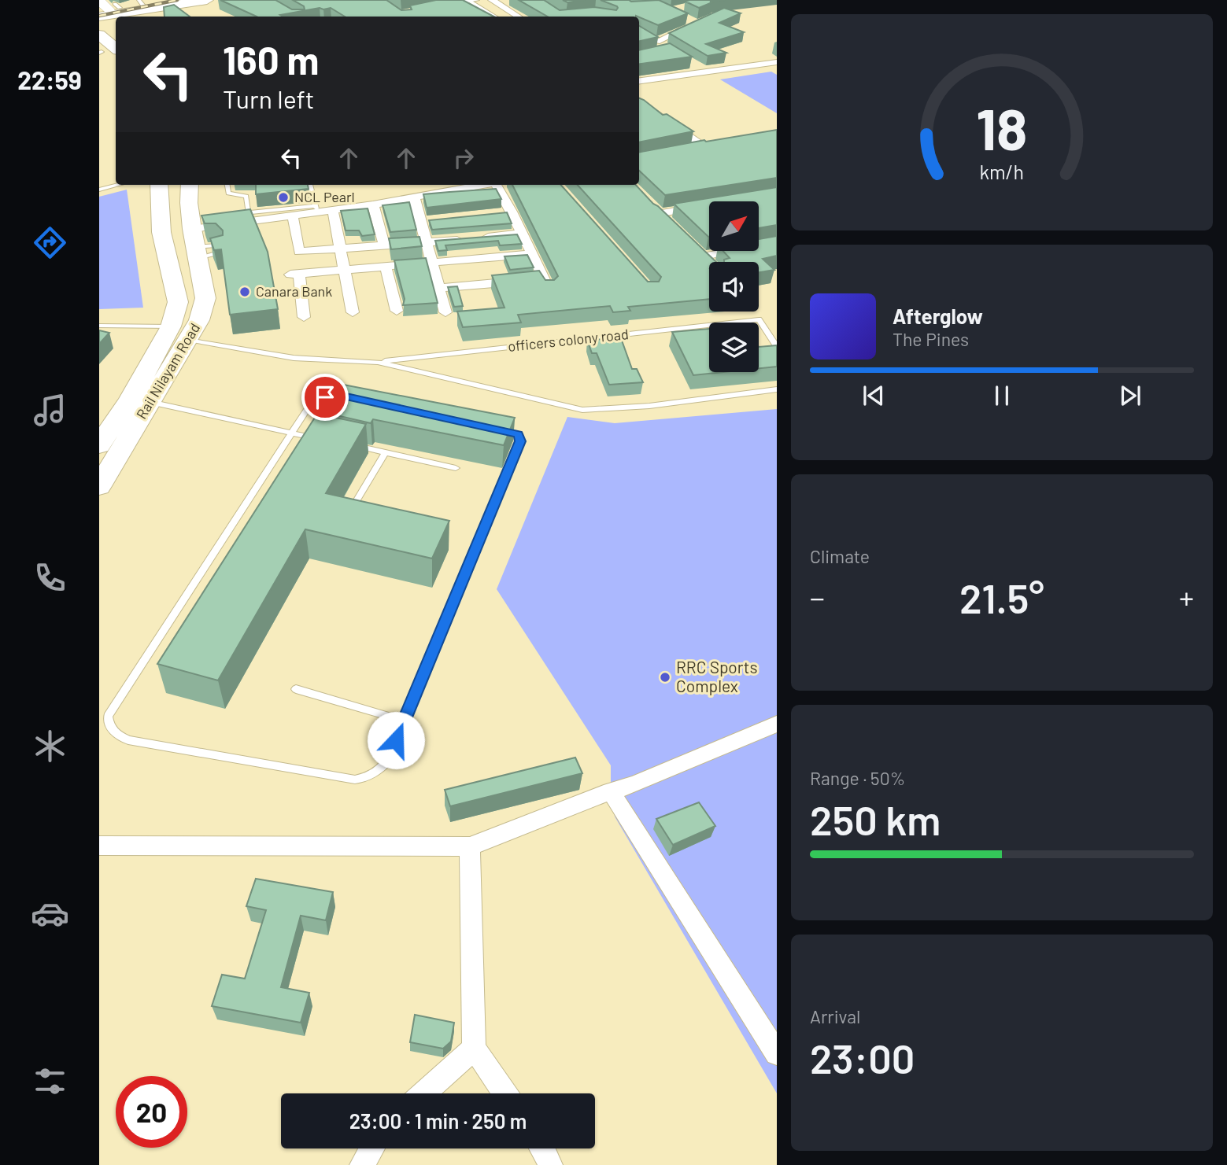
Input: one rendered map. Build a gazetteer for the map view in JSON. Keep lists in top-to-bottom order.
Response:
{
  "streets": {
    "main road": ["Rail Nilayam Road"],
    "lane": ["officers colony road"]
  },
  "places": ["NCL Pearl", "Canara Bank", "RRC Sports Complex"],
  "north": "top right",
  "page": {
    "tabs": "22:59",
    "turn": ["160 m", "Turn left"],
    "song": ["Afterglow", "The Pines"],
    "tile": [
      "Climate",
      ["Range · 50%", "250 km"],
      ["Arrival", "23:00"]
    ],
    "heat": ["−", "21.5°", "+"],
    "limit": "20",
    "trip": "23:00 · 1 min · 250 m",
    "gauge": ["18", "km/h"]
  }
}
